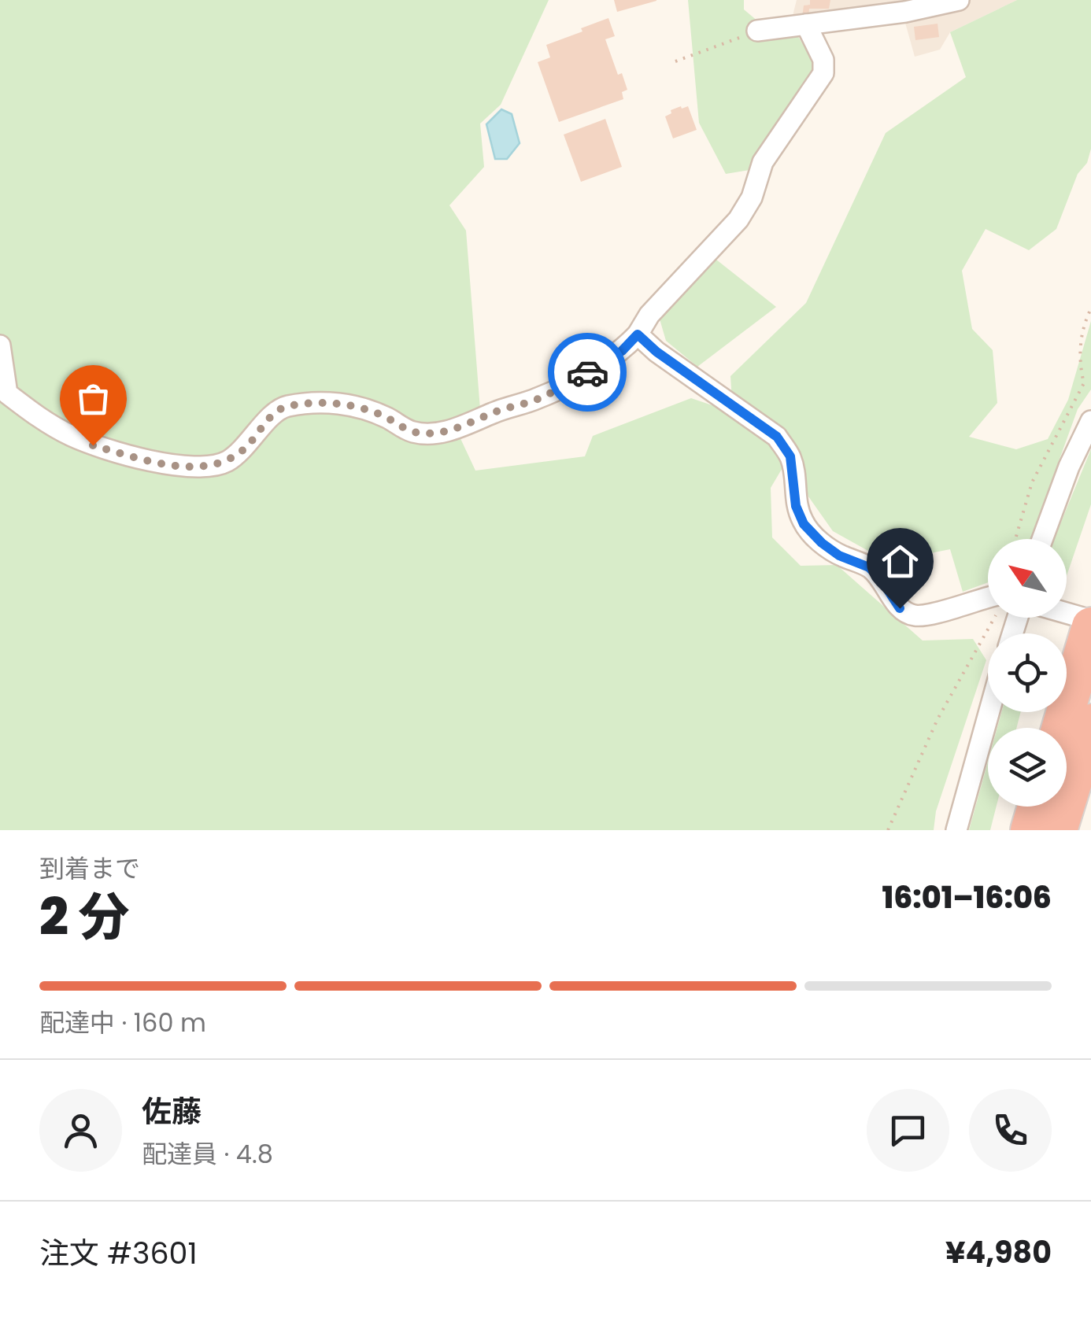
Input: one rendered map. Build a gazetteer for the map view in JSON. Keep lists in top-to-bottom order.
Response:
{
  "north": "top left",
  "page": {
    "heading": ["2 分", "到着まで", "16:01–16:06"],
    "panel": [
      "佐藤",
      "配達員 · 4.8",
      "注文 #3601",
      "¥4,980"
    ],
    "bar": "配達中 · 160 m"
  }
}
